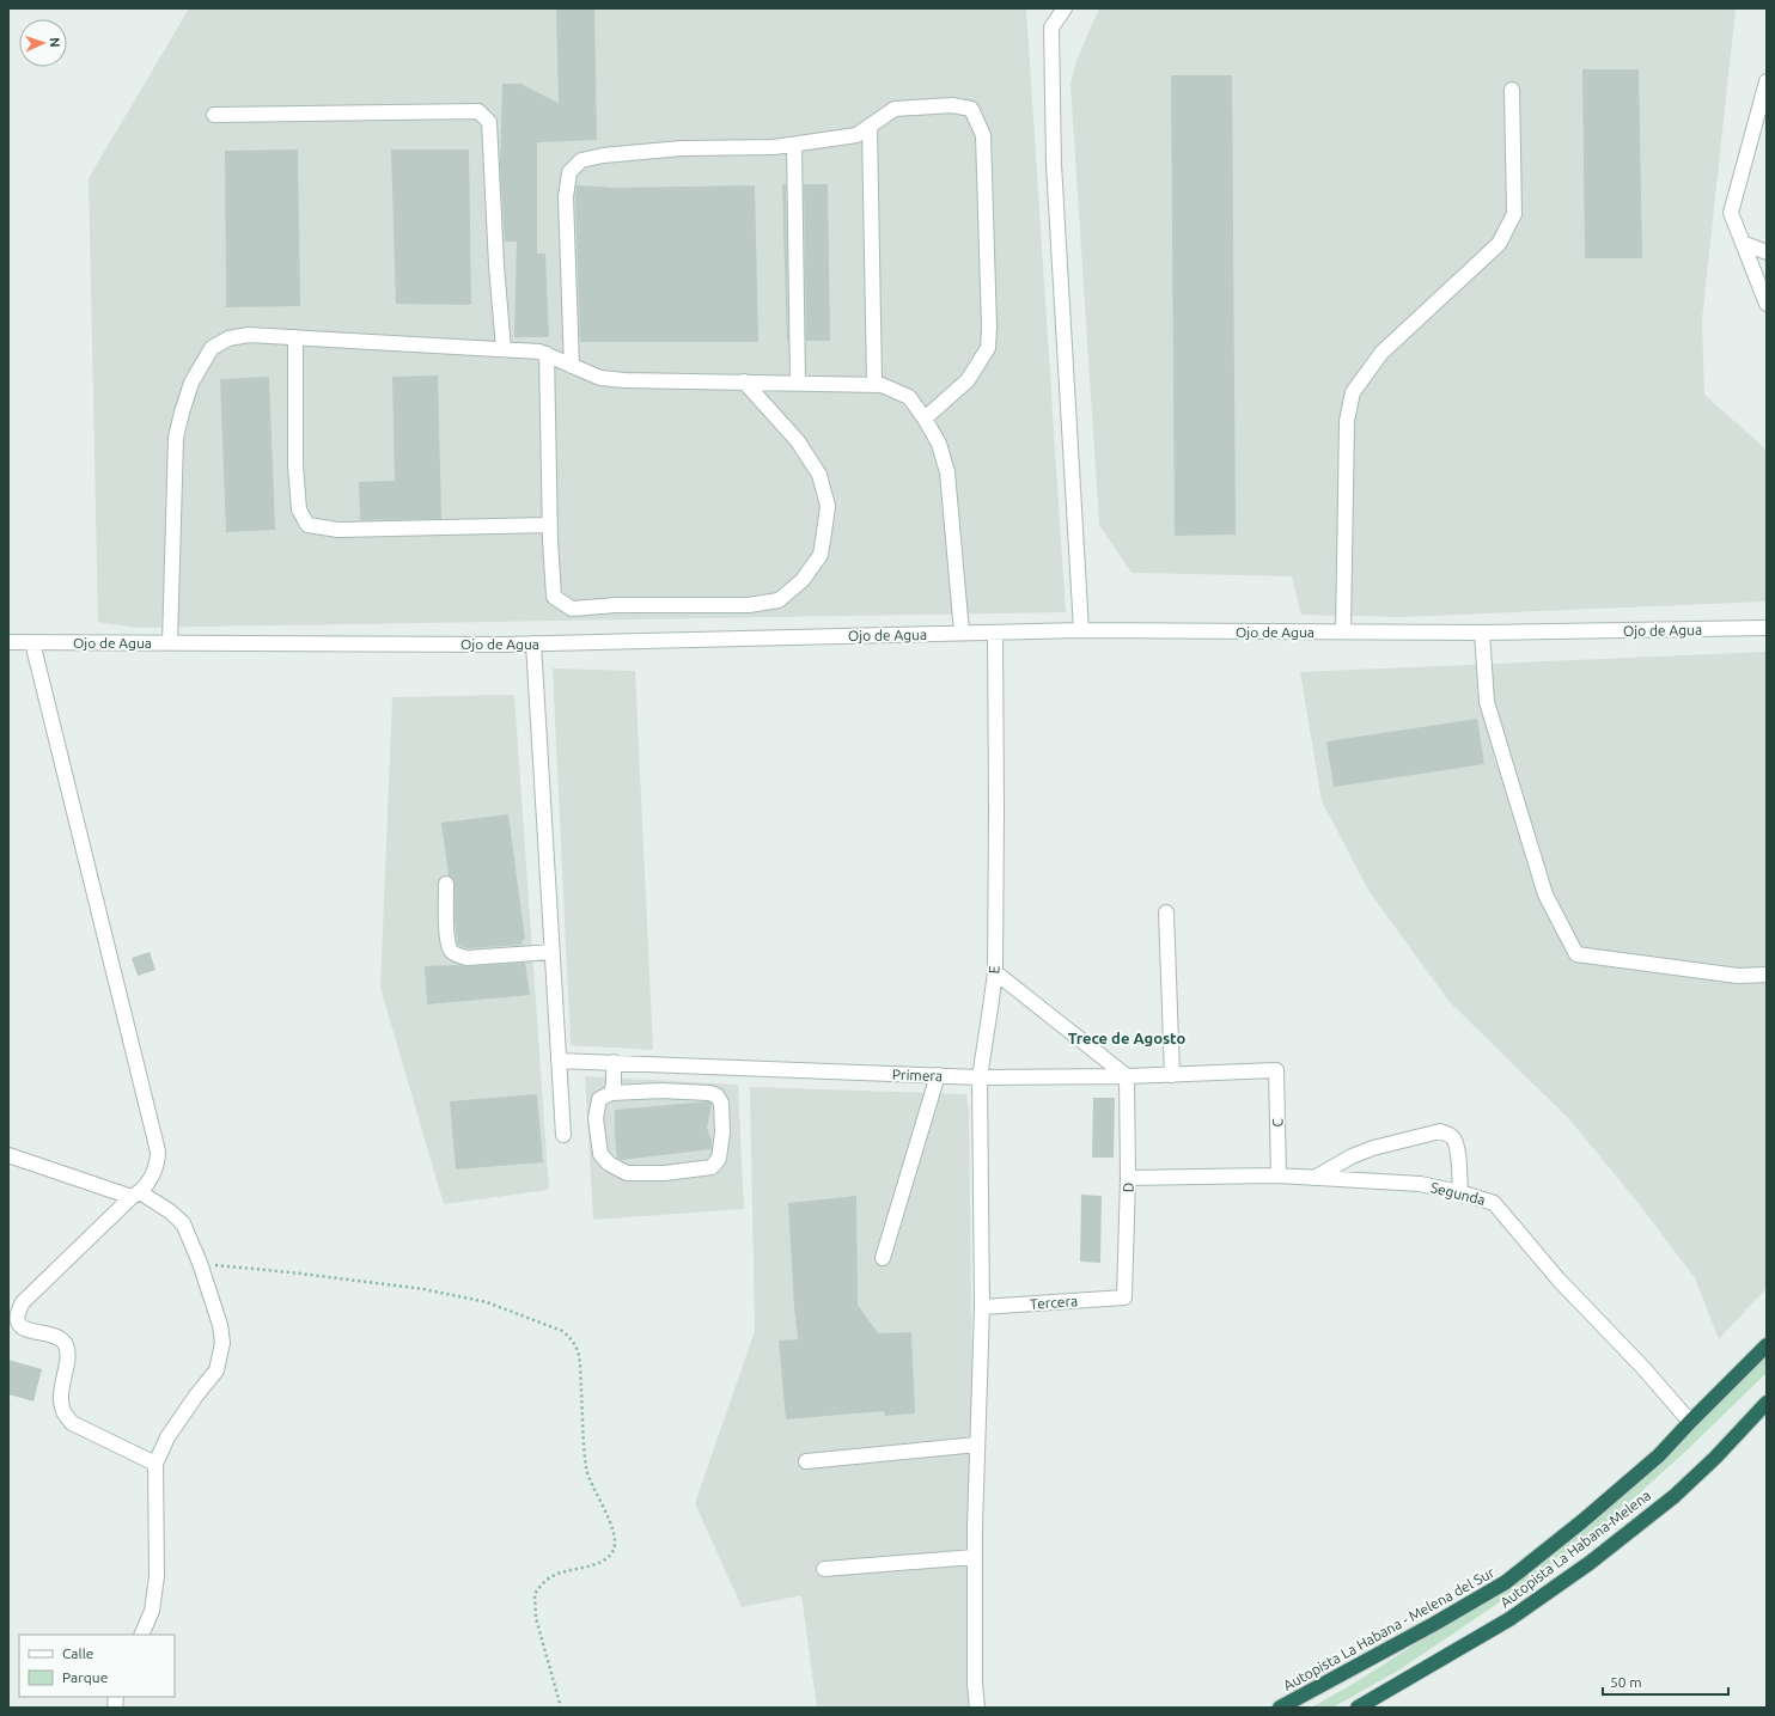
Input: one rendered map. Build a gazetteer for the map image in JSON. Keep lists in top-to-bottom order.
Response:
{
  "streets": {
    "highway": ["Autopista La Habana-Melena", "Autopista La Habana - Melena del Sur"],
    "street": [
      "Ojo de Agua",
      "E",
      "Primera",
      "C",
      "D",
      "Segunda",
      "Tercera"
    ]
  },
  "crossings": [
    ["Ojo de Agua", "E"],
    ["E", "Primera"],
    ["E", "Tercera"],
    ["Primera", "C"],
    ["Primera", "D"],
    ["C", "Segunda"],
    ["D", "Segunda"],
    ["D", "Tercera"],
    ["Segunda", "Autopista La Habana - Melena del Sur"]
  ],
  "districts": ["Trece de Agosto"],
  "legend": ["Calle", "Parque"],
  "scale_bar": "50 m",
  "north": "right"
}
